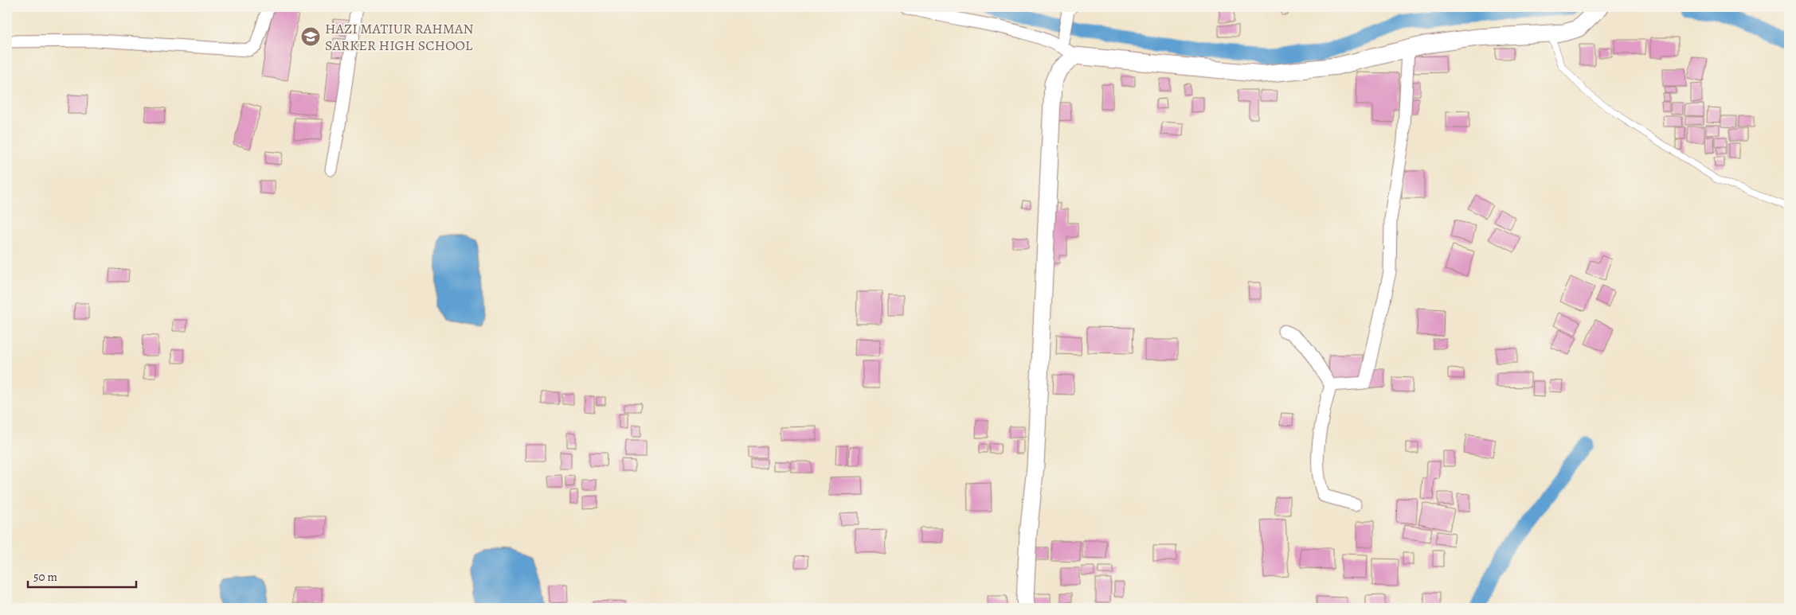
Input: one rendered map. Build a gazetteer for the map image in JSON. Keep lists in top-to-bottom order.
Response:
{
  "places": {
    "school or university": ["HAZI MATIUR RAHMAN SARKER HIGH SCHOOL"]
  },
  "scale_bar": "50 m"
}
